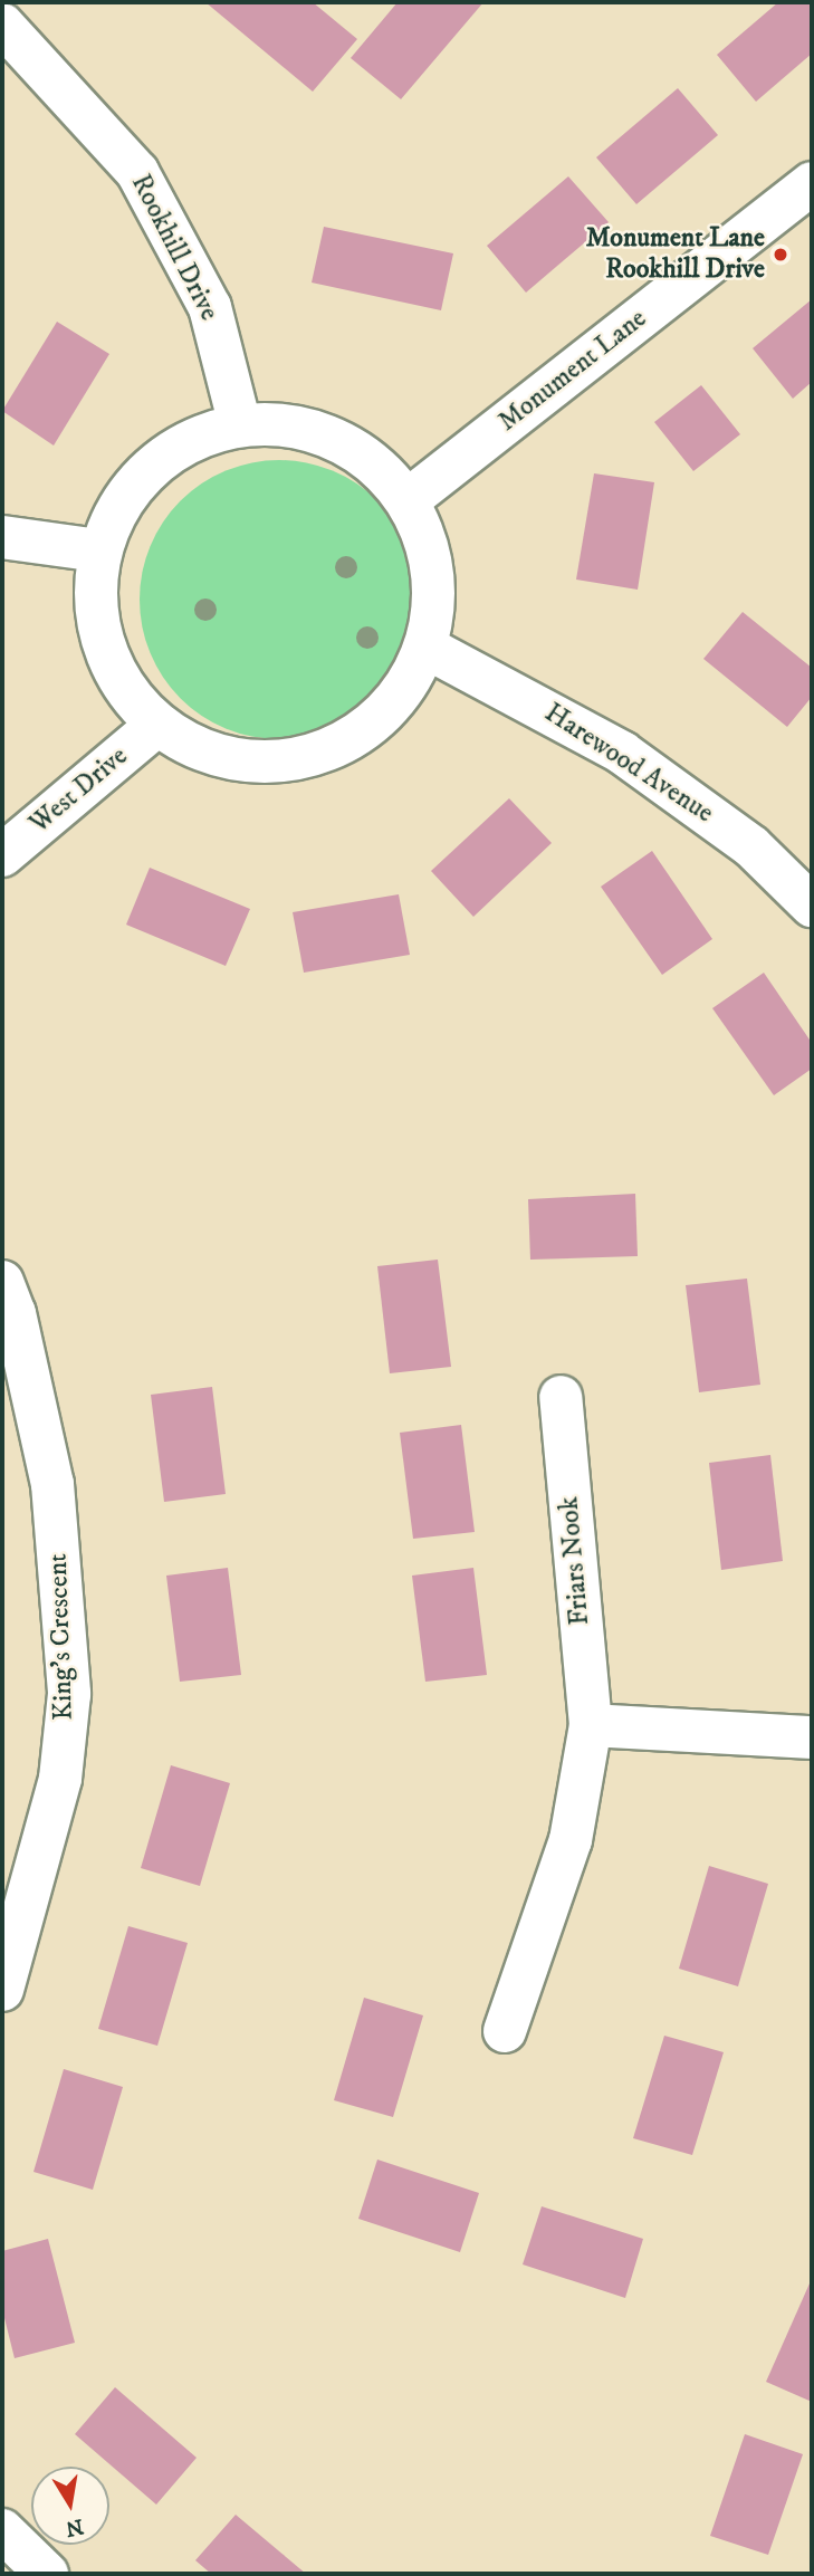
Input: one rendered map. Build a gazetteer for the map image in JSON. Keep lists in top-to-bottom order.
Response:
{
  "streets": {
    "street": [
      "Rookhill Drive",
      "Monument Lane",
      "Harewood Avenue",
      "West Drive",
      "Friars Nook",
      "King's Crescent"
    ]
  },
  "places": ["Monument Lane Rookhill Drive"],
  "north": "bottom"
}
